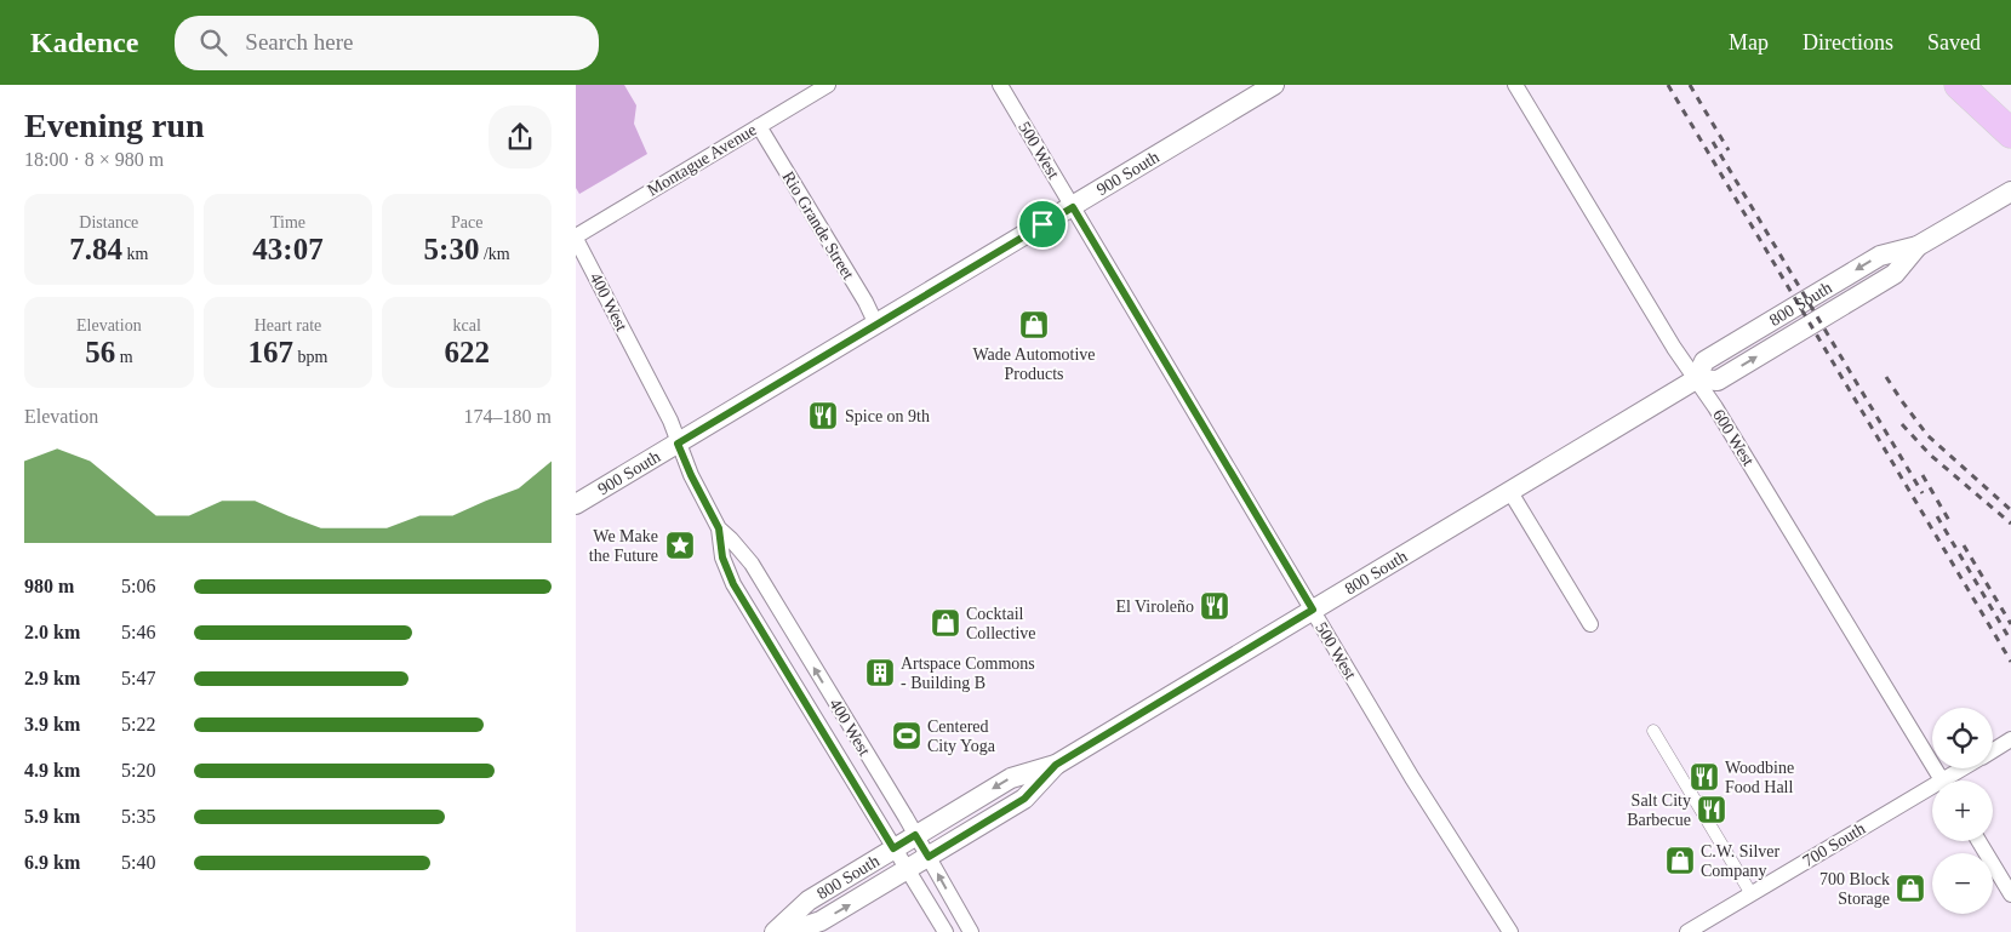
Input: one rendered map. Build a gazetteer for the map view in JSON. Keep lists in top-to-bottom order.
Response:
{
  "streets": {
    "street": [
      "500 West",
      "Montague Avenue",
      "900 South",
      "Rio Grande Street",
      "400 West",
      "800 South",
      "600 West",
      "700 South"
    ]
  },
  "crossings": [
    ["500 West", "900 South"],
    ["500 West", "800 South"],
    ["Montague Avenue", "Rio Grande Street"],
    ["Montague Avenue", "400 West"],
    ["900 South", "Rio Grande Street"],
    ["900 South", "400 West"],
    ["400 West", "800 South"],
    ["800 South", "600 West"]
  ],
  "places": {
    "shop": [
      "Wade Automotive Products",
      "Cocktail Collective",
      "C.W. Silver Company",
      "700 Block Storage"
    ],
    "restaurant": [
      "Spice on 9th",
      "El Viroleño",
      "Woodbine Food Hall",
      "Salt City Barbecue"
    ],
    "place": ["We Make the Future"],
    "building": ["Artspace Commons - Building B"],
    "sports": ["Centered City Yoga"]
  },
  "page": {
    "header": "Kadence",
    "search": "Search here",
    "nav": ["Map", "Directions", "Saved"],
    "heading": ["Evening run", "18:00 · 8 × 980 m"],
    "stats": [
      ["Distance", "7.84 km"],
      ["Time", "43:07"],
      ["Pace", "5:30 /km"],
      ["Elevation", "56 m"],
      ["Heart rate", "167 bpm"],
      ["kcal", "622"]
    ],
    "chart": ["Elevation", "174–180 m"],
    "list": [
      {
        "name": "980 m",
        "note": "5:06"
      },
      {
        "name": "2.0 km",
        "note": "5:46"
      },
      {
        "name": "2.9 km",
        "note": "5:47"
      },
      {
        "name": "3.9 km",
        "note": "5:22"
      },
      {
        "name": "4.9 km",
        "note": "5:20"
      },
      {
        "name": "5.9 km",
        "note": "5:35"
      },
      {
        "name": "6.9 km",
        "note": "5:40"
      }
    ],
    "map_buttons": ["+", "−"]
  }
}
